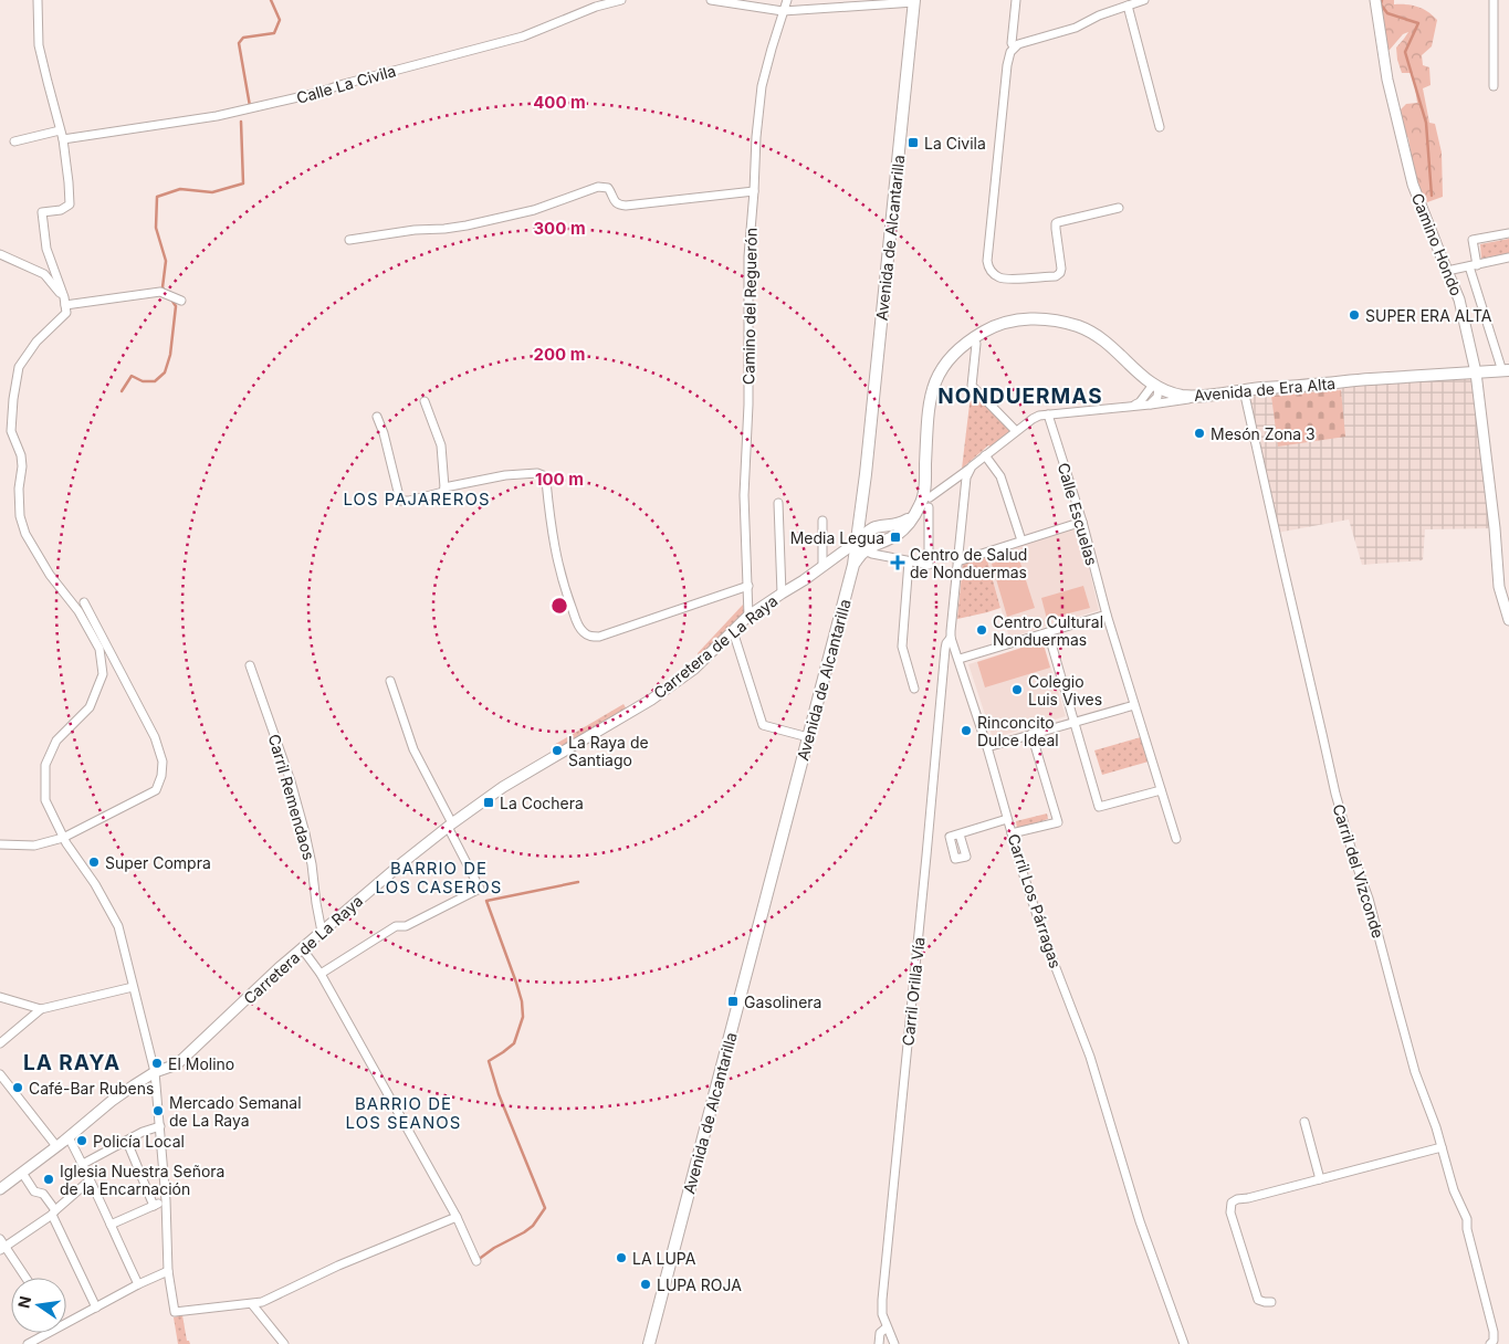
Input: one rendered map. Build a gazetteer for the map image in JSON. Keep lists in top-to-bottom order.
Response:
{
  "streets": {
    "main road": [
      "Avenida de Alcantarilla",
      "Camino Hondo",
      "Avenida de Era Alta",
      "Carretera de La Raya"
    ],
    "street": [
      "Calle La Civila",
      "Camino del Reguerón",
      "Calle Escuelas",
      "Carril Remendaos",
      "Carril del Vizconde",
      "Carril Los Párragas",
      "Carril Orilla Vía"
    ]
  },
  "crossings": [
    ["Avenida de Alcantarilla", "Carretera de La Raya"],
    ["Camino Hondo", "Avenida de Era Alta"],
    ["Camino del Reguerón", "Carretera de La Raya"],
    ["Avenida de Era Alta", "Carril del Vizconde"],
    ["Carretera de La Raya", "Carril Remendaos"],
    ["Carril Los Párragas", "Carril Orilla Vía"]
  ],
  "districts": [
    "NONDUERMAS",
    "LOS PAJAREROS",
    "BARRIO DE LOS CASEROS",
    "LA RAYA",
    "BARRIO DE LOS SEANOS"
  ],
  "places": {
    "transit": [
      "La Civila",
      "Media Legua",
      "La Cochera",
      "Gasolinera"
    ],
    "other": [
      "SUPER ERA ALTA",
      "Mesón Zona 3",
      "Centro Cultural Nonduermas",
      "Colegio Luis Vives",
      "Rinconcito Dulce Ideal",
      "La Raya de Santiago",
      "Super Compra",
      "El Molino",
      "Café-Bar Rubens",
      "Mercado Semanal de La Raya",
      "Policía Local",
      "Iglesia Nuestra Señora de la Encarnación",
      "LA LUPA",
      "LUPA ROJA"
    ],
    "health": ["Centro de Salud de Nonduermas"]
  },
  "north": "left",
  "rings": [
    "400 m",
    "300 m",
    "200 m",
    "100 m"
  ]
}
